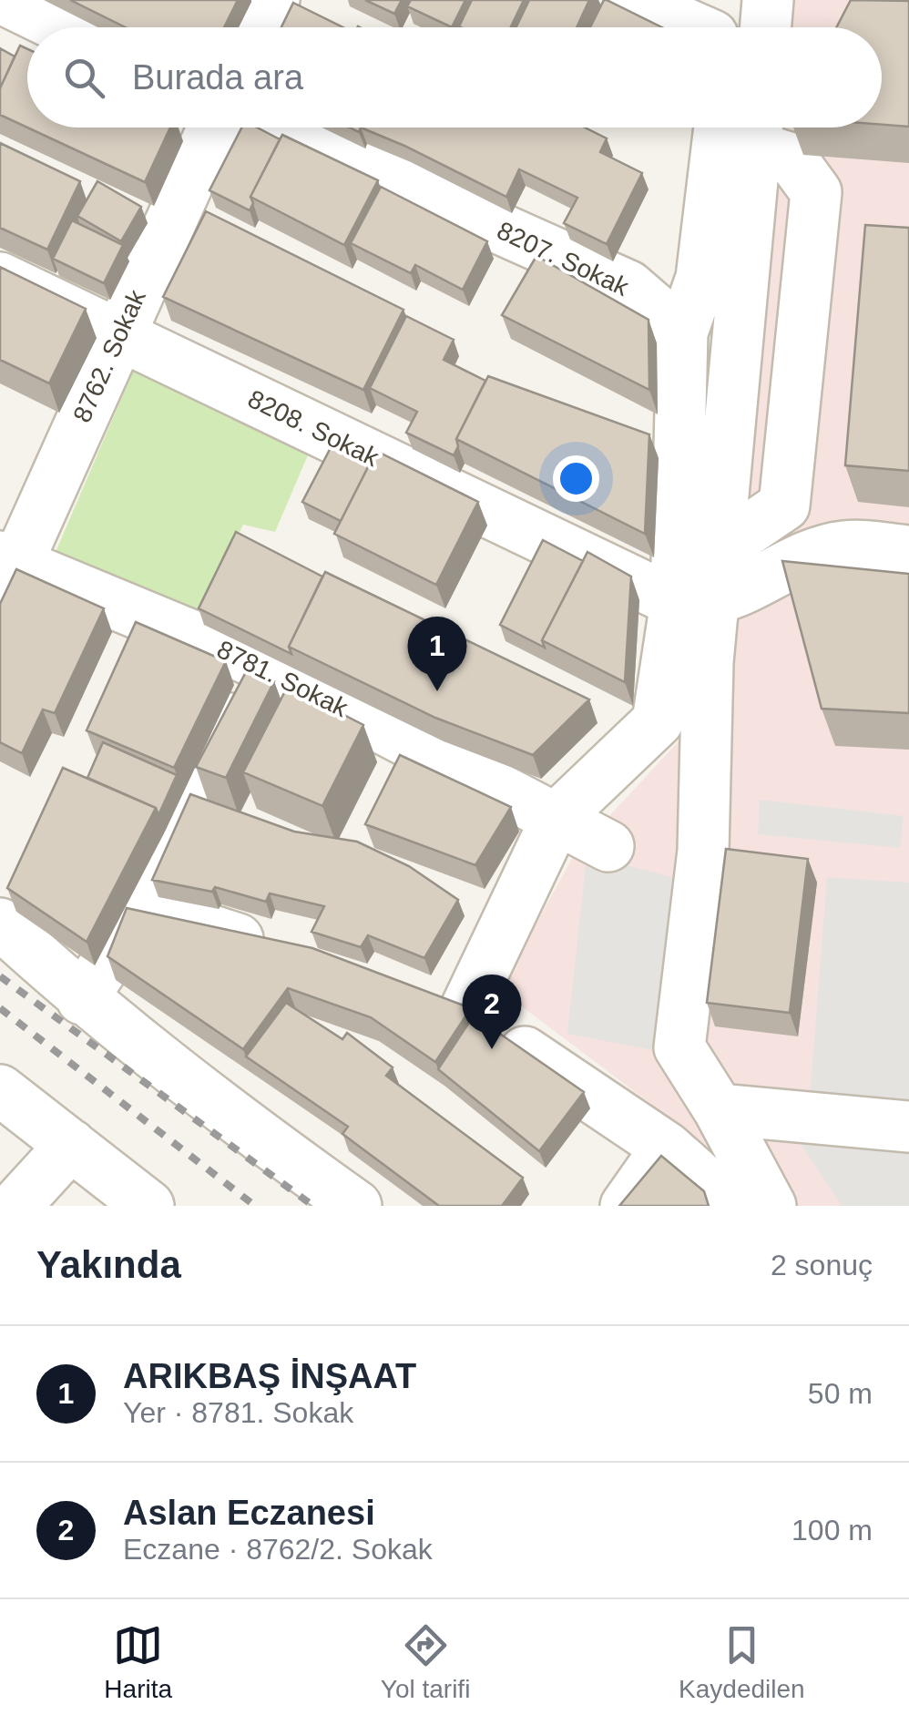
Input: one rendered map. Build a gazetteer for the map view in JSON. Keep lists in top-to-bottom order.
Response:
{
  "streets": {
    "street": [
      "8207. Sokak",
      "8762. Sokak",
      "8208. Sokak",
      "8781. Sokak"
    ]
  },
  "crossings": [
    ["8762. Sokak", "8208. Sokak"],
    ["8762. Sokak", "8781. Sokak"]
  ],
  "page": {
    "search": "Burada ara",
    "pins": ["1", "2"],
    "heading": ["Yakında", "2 sonuç"],
    "list": [
      {
        "mark": "1",
        "name": "ARIKBAŞ İNŞAAT",
        "note": "Yer · 8781. Sokak",
        "value": "50 m"
      },
      {
        "mark": "2",
        "name": "Aslan Eczanesi",
        "note": "Eczane · 8762/2. Sokak",
        "value": "100 m"
      }
    ],
    "nav": ["Harita", "Yol tarifi", "Kaydedilen"]
  }
}
